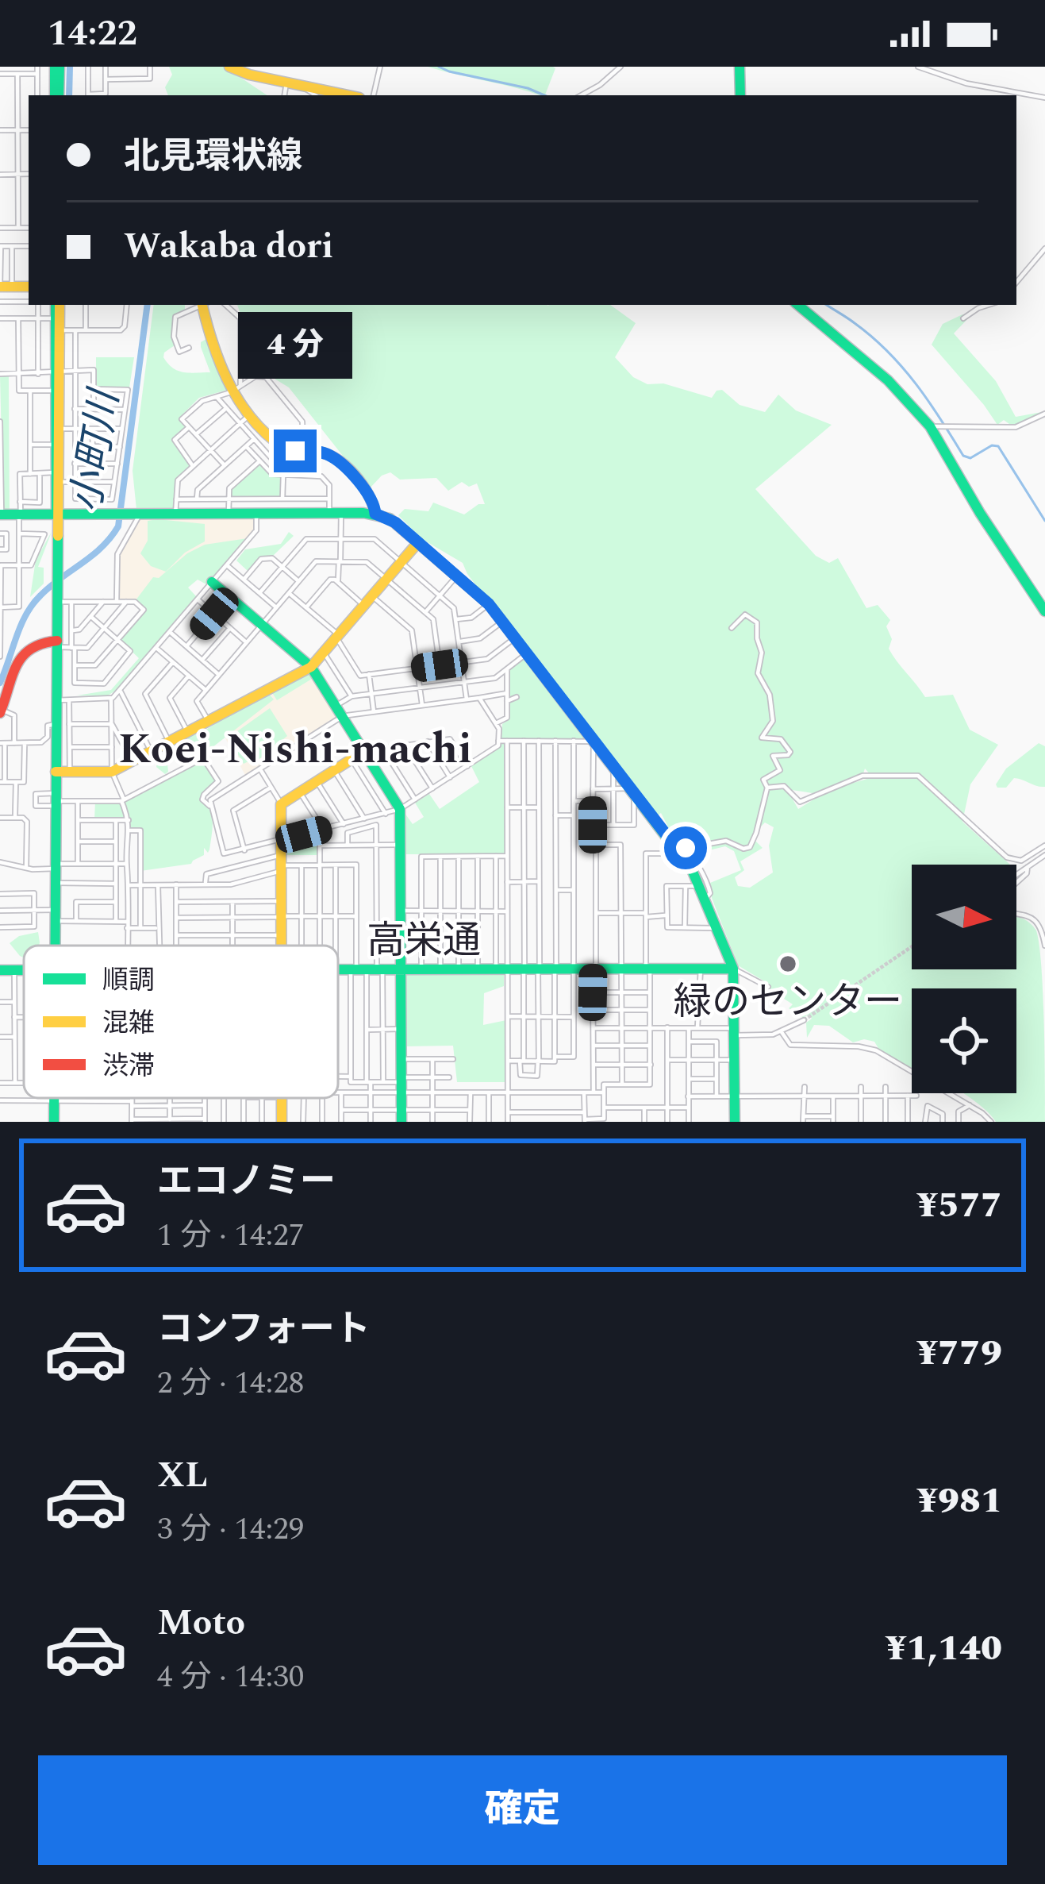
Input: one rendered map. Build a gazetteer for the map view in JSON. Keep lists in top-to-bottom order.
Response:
{
  "streets": {
    "street": ["高栄通"]
  },
  "districts": ["Koei-Nishi-machi"],
  "water": ["小町川"],
  "places": ["緑のセンター"],
  "legend": ["順調", "混雑", "渋滞"],
  "north": "right",
  "page": {
    "status": "14:22",
    "banner": ["北見環状線", "Wakaba dori"],
    "bubble": "4 分",
    "list": [
      {
        "name": "エコノミー",
        "note": "1 分 · 14:27",
        "value": "¥577"
      },
      {
        "name": "コンフォート",
        "note": "2 分 · 14:28",
        "value": "¥779"
      },
      {
        "name": "XL",
        "note": "3 分 · 14:29",
        "value": "¥981"
      },
      {
        "name": "Moto",
        "note": "4 分 · 14:30",
        "value": "¥1,140"
      }
    ],
    "buttons": "確定"
  }
}
